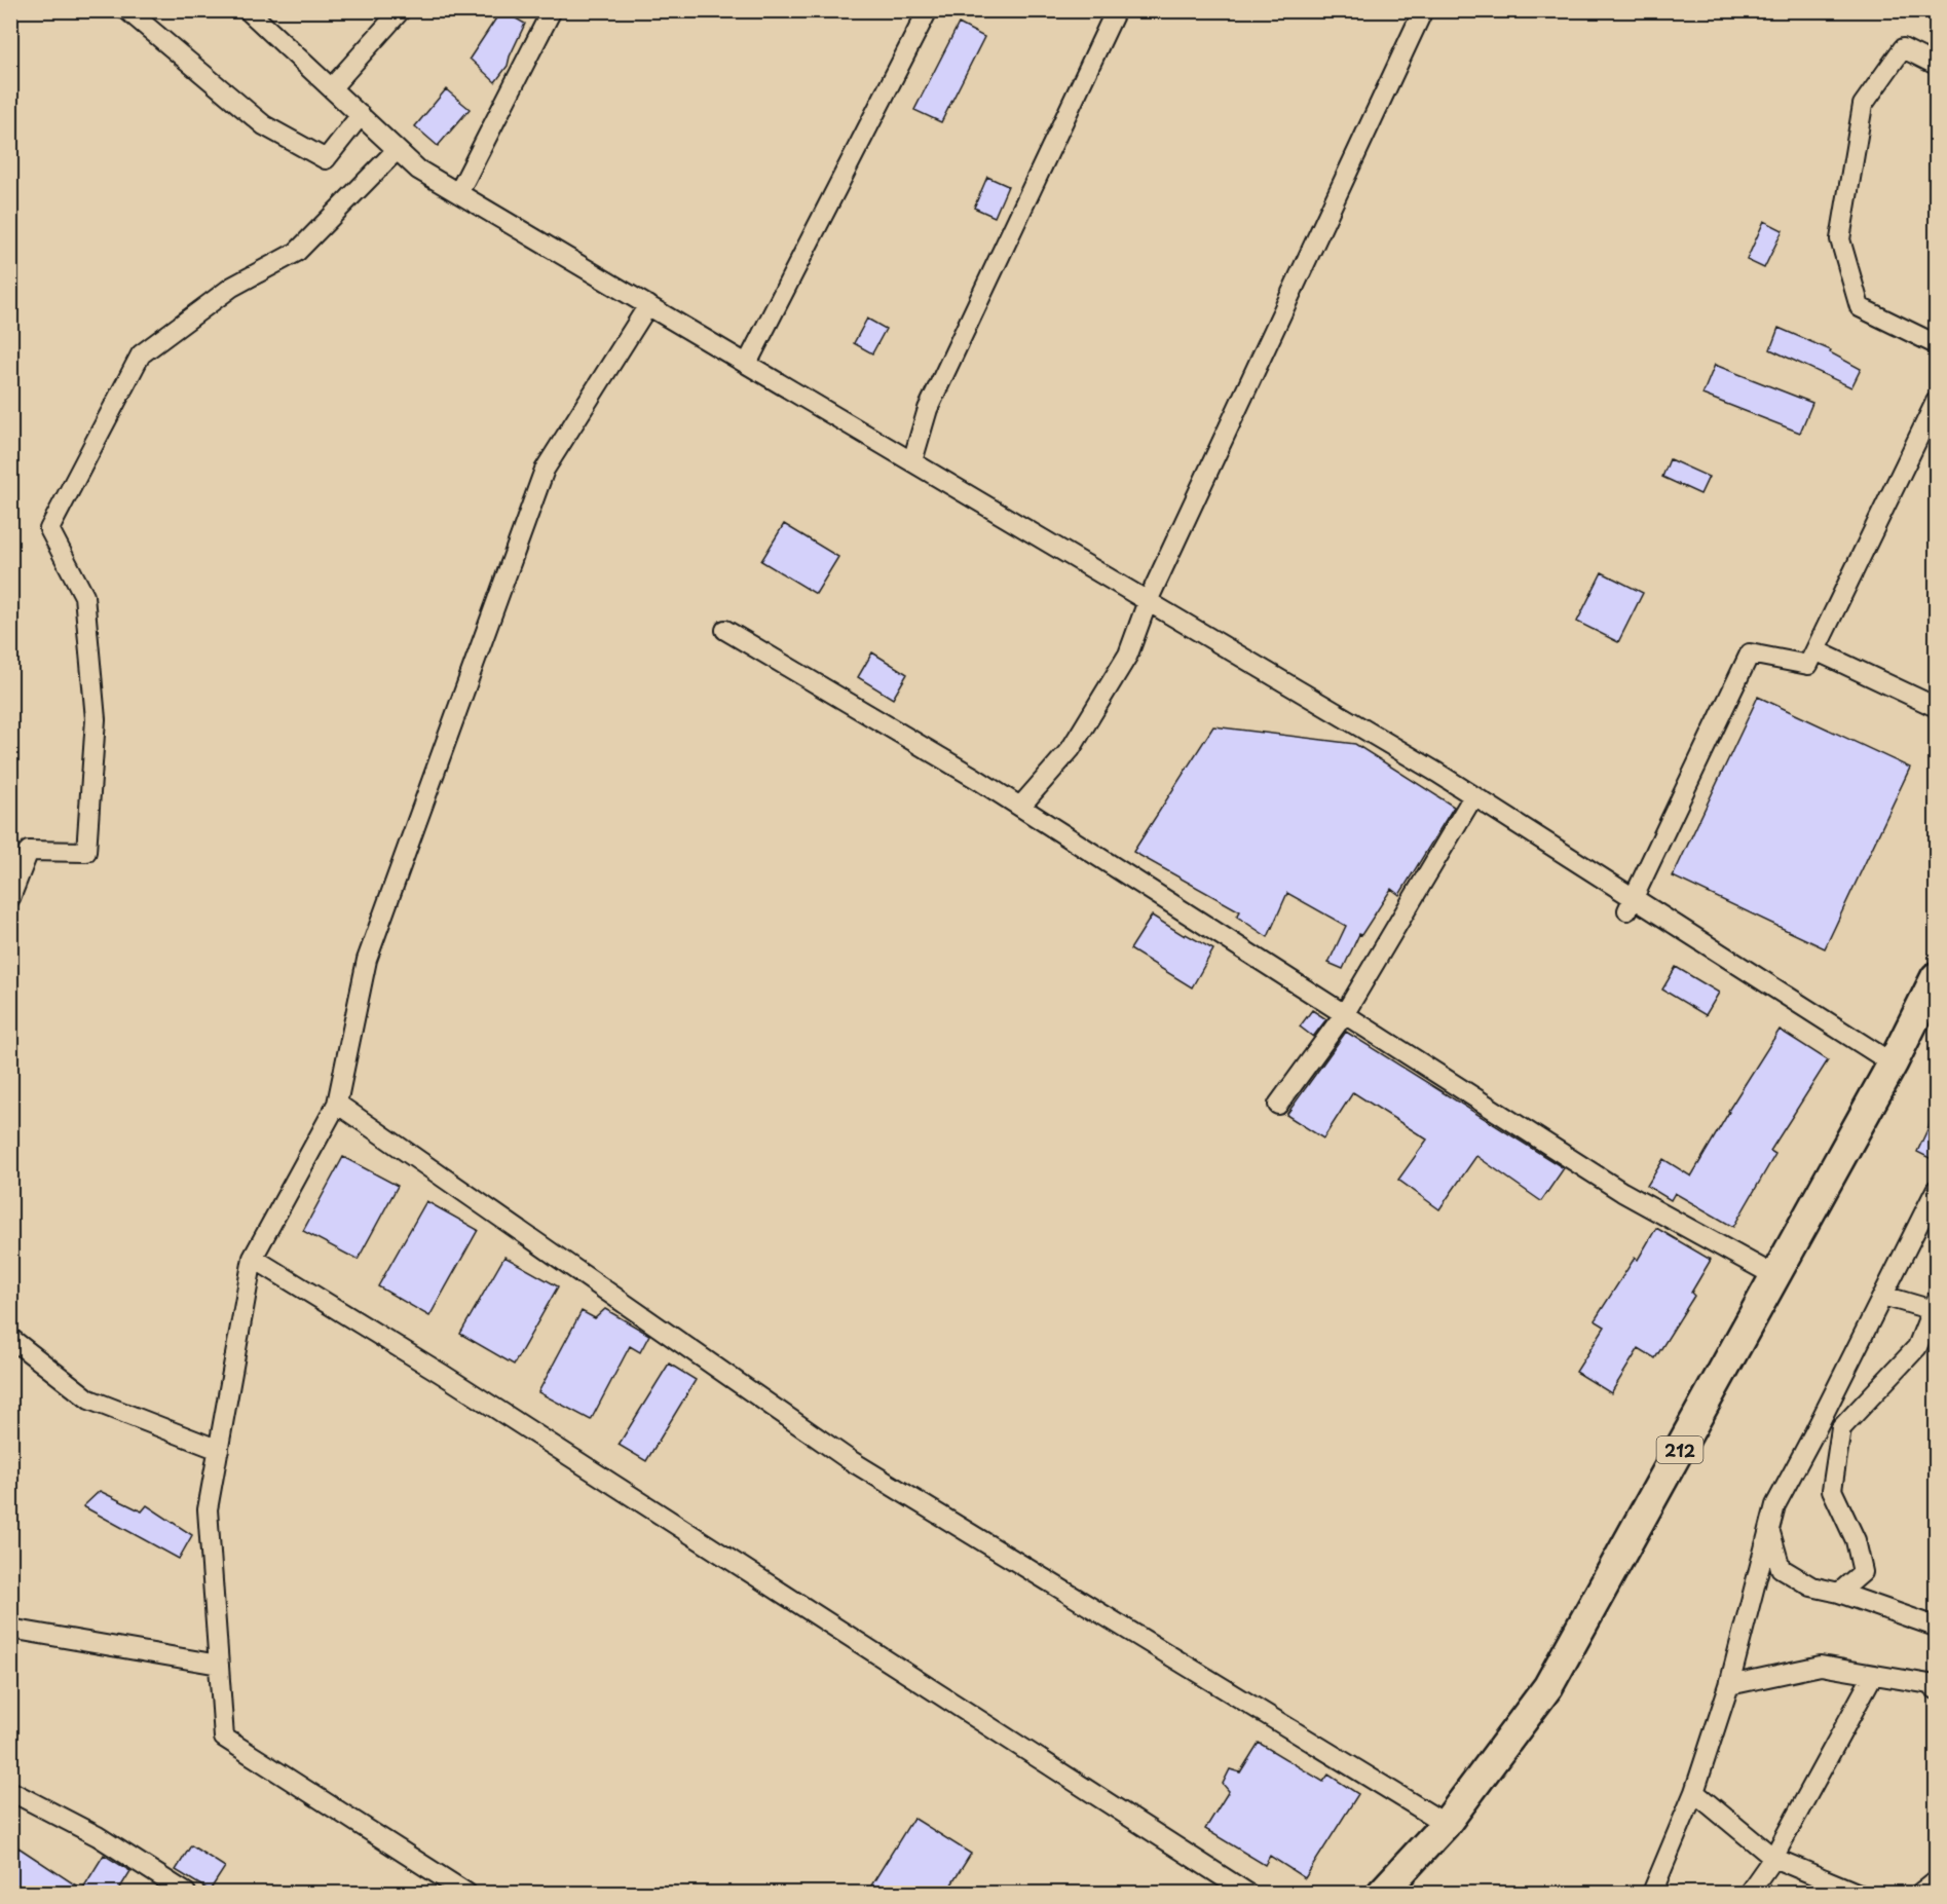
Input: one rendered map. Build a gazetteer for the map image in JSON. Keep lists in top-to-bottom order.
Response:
{
  "streets": {
    "main road": ["212"]
  }
}
